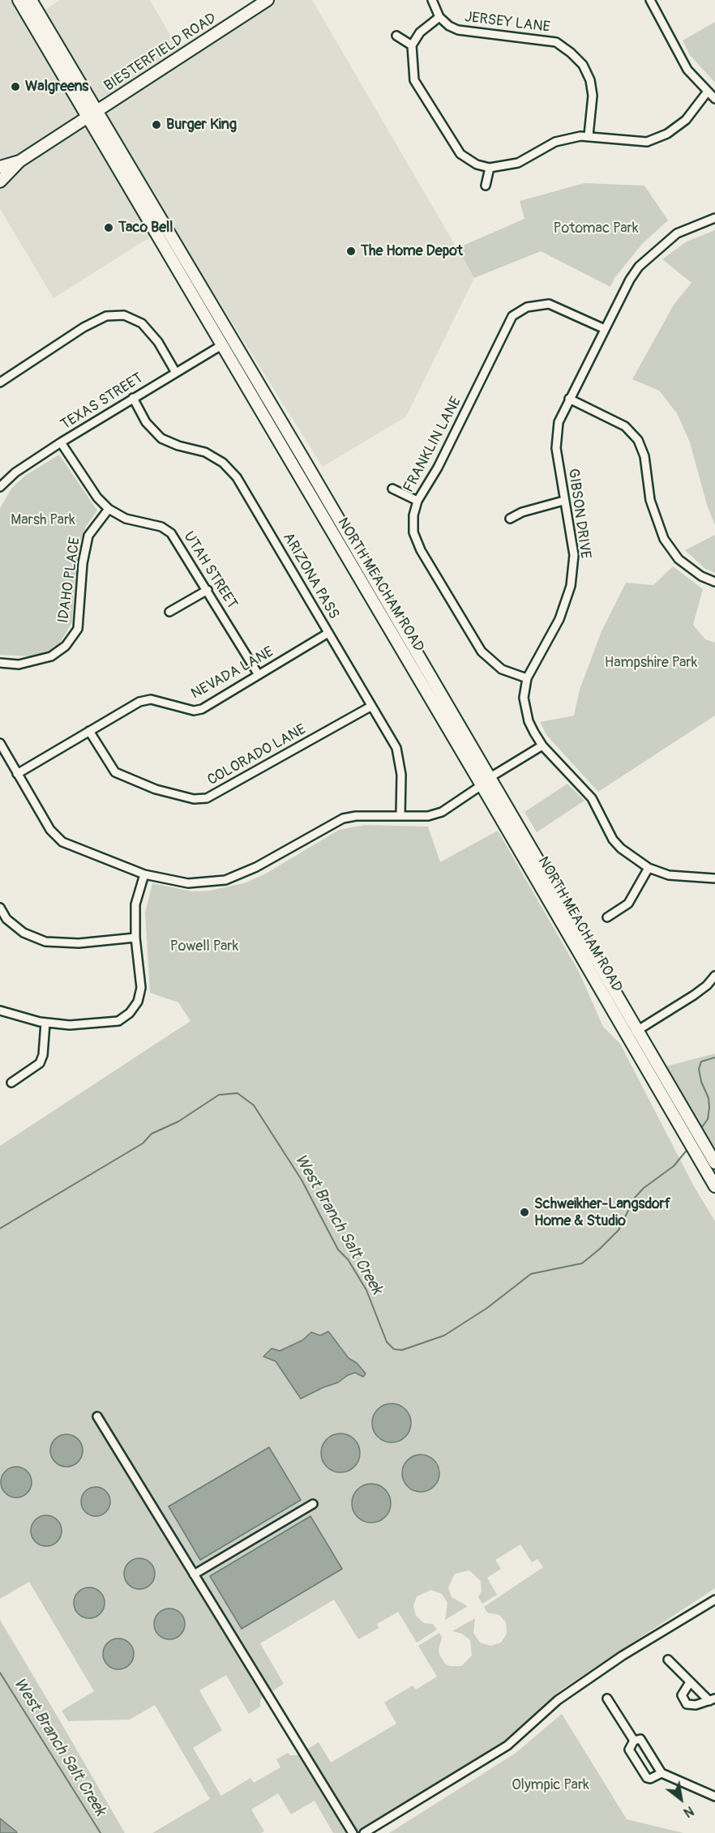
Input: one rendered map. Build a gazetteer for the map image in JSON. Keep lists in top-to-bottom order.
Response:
{
  "streets": {
    "main road": ["BIESTERFIELD ROAD", "NORTH MEACHAM ROAD"],
    "street": [
      "JERSEY LANE",
      "TEXAS STREET",
      "FRANKLIN LANE",
      "GIBSON DRIVE",
      "UTAH STREET",
      "ARIZONA PASS",
      "IDAHO PLACE",
      "NEVADA LANE",
      "COLORADO LANE"
    ]
  },
  "crossings": [
    ["BIESTERFIELD ROAD", "NORTH MEACHAM ROAD"],
    ["TEXAS STREET", "UTAH STREET"],
    ["TEXAS STREET", "ARIZONA PASS"],
    ["TEXAS STREET", "NORTH MEACHAM ROAD"],
    ["FRANKLIN LANE", "GIBSON DRIVE"],
    ["UTAH STREET", "IDAHO PLACE"],
    ["UTAH STREET", "NEVADA LANE"],
    ["ARIZONA PASS", "NEVADA LANE"],
    ["ARIZONA PASS", "COLORADO LANE"],
    ["NEVADA LANE", "COLORADO LANE"]
  ],
  "water": ["West Branch Salt Creek"],
  "parks": [
    "Potomac Park",
    "Marsh Park",
    "Hampshire Park",
    "Powell Park",
    "Olympic Park"
  ],
  "places": [
    "Walgreens",
    "Burger King",
    "Taco Bell",
    "The Home Depot",
    "Schweikher-Langsdorf Home & Studio"
  ],
  "north": "bottom right"
}
